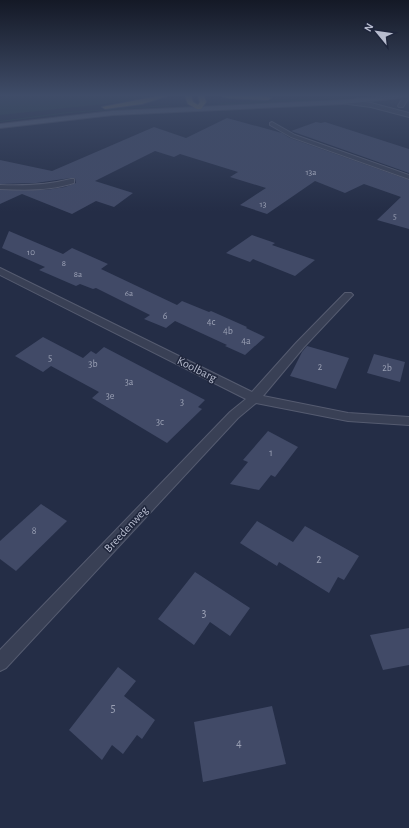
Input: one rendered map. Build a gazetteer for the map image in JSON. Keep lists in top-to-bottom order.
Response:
{
  "streets": {
    "street": ["Koolbarg", "Breedenweg"]
  },
  "crossings": [
    ["Koolbarg", "Breedenweg"]
  ],
  "house_numbers": [
    "13a",
    "13",
    "5",
    "10",
    "8",
    "8a",
    "6a",
    "6",
    "4c",
    "4b",
    "4a",
    "5",
    "3b",
    "2",
    "2b",
    "3a",
    "3e",
    "3",
    "3c",
    "1",
    "8",
    "2",
    "3",
    "5",
    "4"
  ],
  "north": "top left"
}
